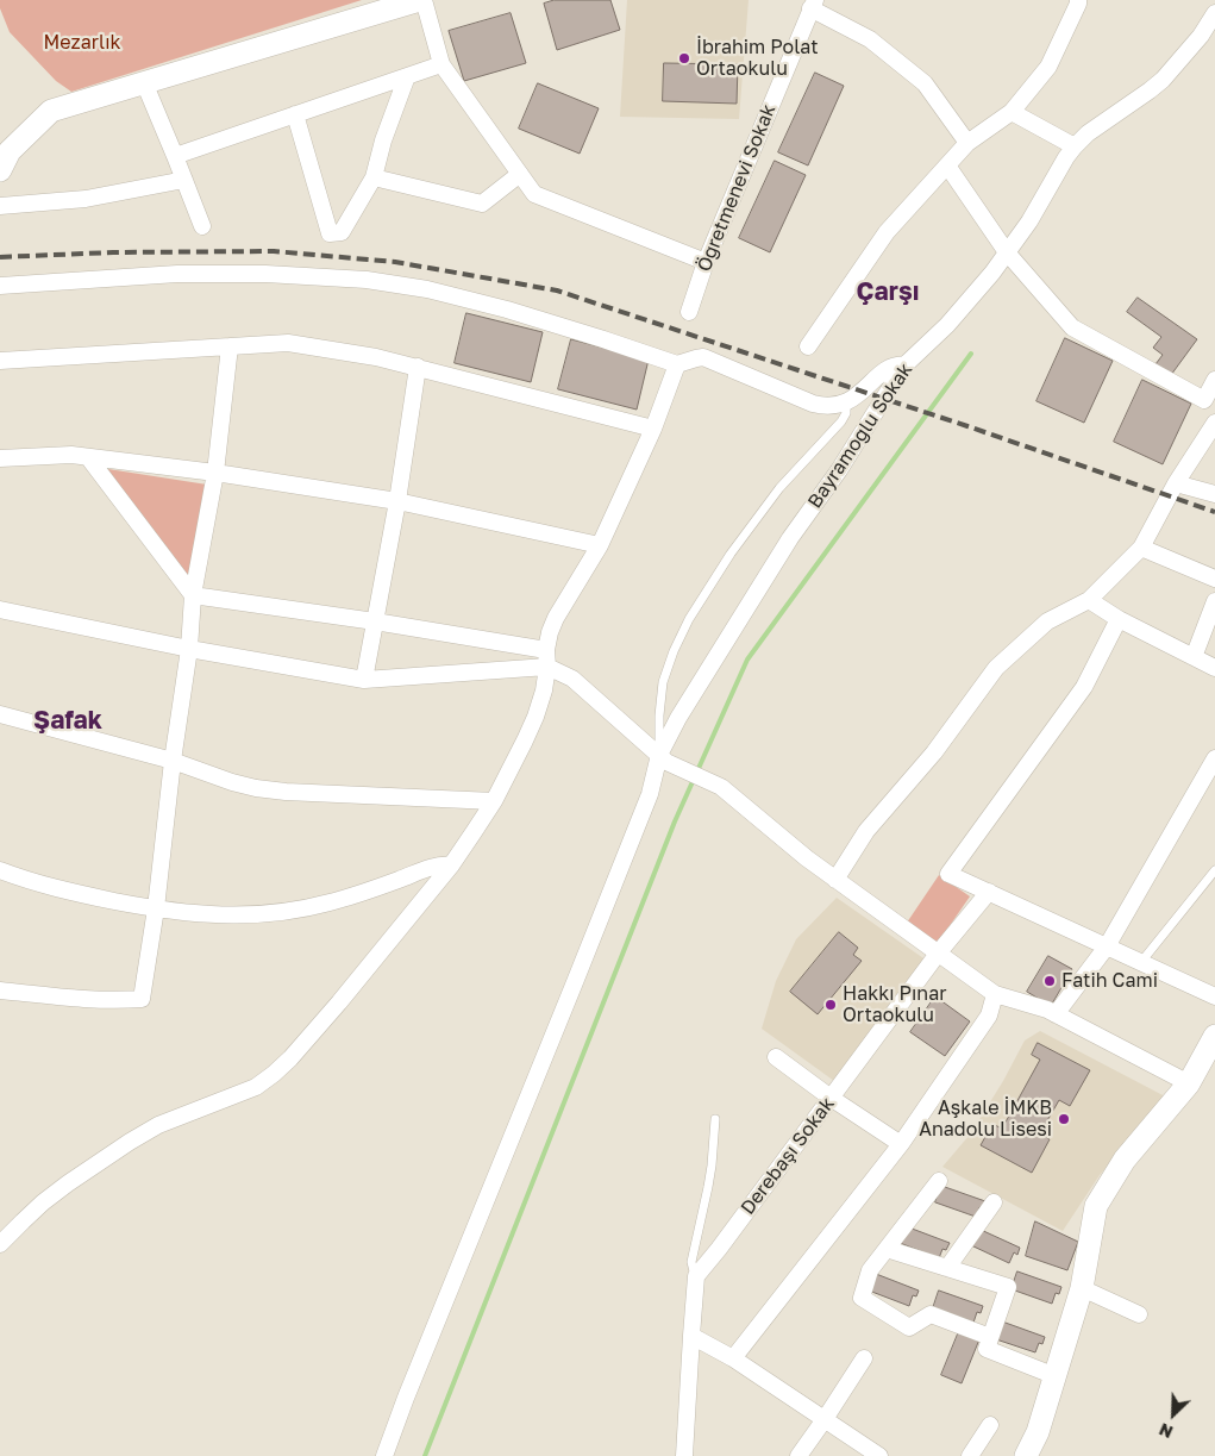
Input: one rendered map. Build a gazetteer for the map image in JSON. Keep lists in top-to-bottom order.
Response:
{
  "streets": {
    "street": ["Öğretmenevi Sokak", "Bayramoğlu Sokak", "Derebaşı Sokak"]
  },
  "districts": ["Çarşı", "Şafak"],
  "parks": ["Mezarlık"],
  "places": [
    "İbrahim Polat Ortaokulu",
    "Fatih Cami",
    "Hakkı Pınar Ortaokulu",
    "Aşkale İMKB Anadolu Lisesi"
  ],
  "north": "bottom left"
}
